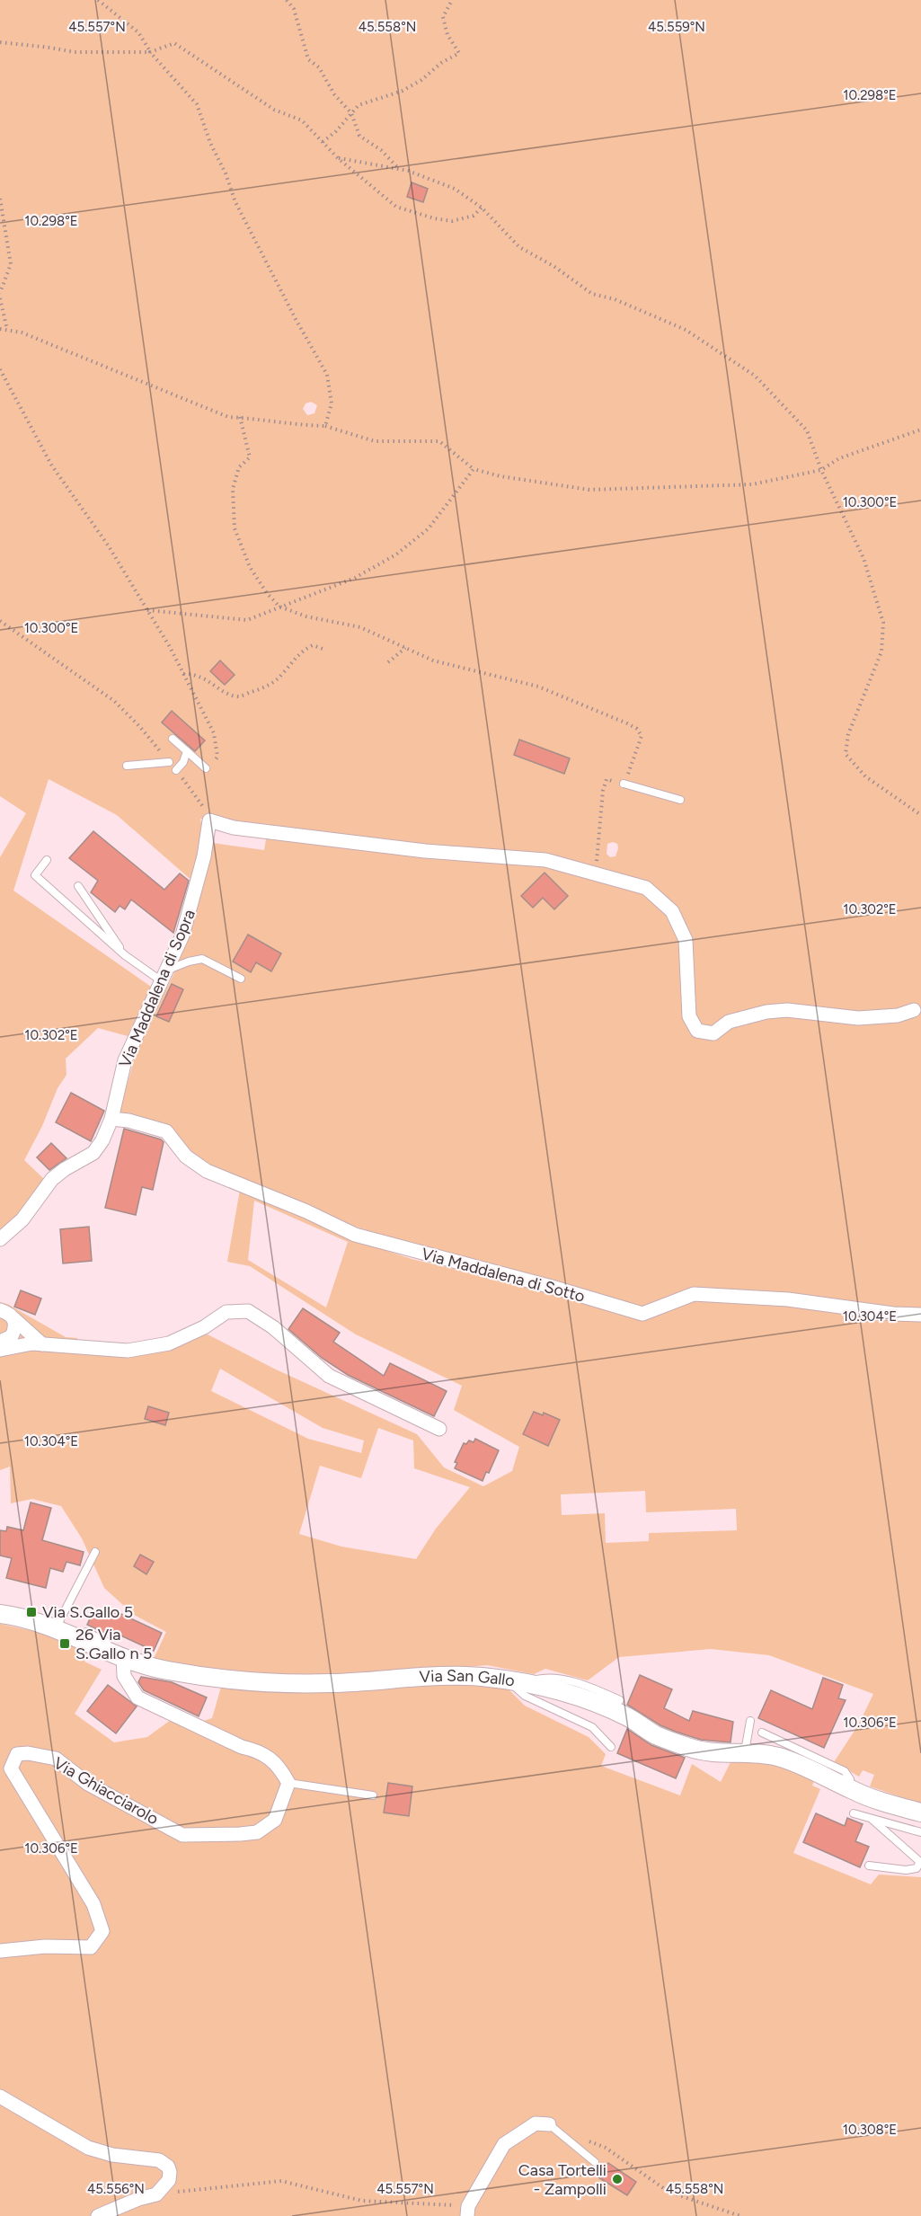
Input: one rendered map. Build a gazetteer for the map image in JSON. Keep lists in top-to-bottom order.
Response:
{
  "streets": {
    "street": [
      "Via Maddalena di Sopra",
      "Via Maddalena di Sotto",
      "Via San Gallo",
      "Via Ghiacciarolo"
    ]
  },
  "crossings": [
    ["Via Maddalena di Sopra", "Via Maddalena di Sotto"]
  ],
  "places": {
    "transit": ["Via S.Gallo 5", "26 Via S.Gallo n 5"],
    "other": ["Casa Tortelli - Zampolli"]
  },
  "coordinates": [
    "45.557°N",
    "45.558°N",
    "45.559°N",
    "10.298°E",
    "10.300°E",
    "10.302°E",
    "10.304°E",
    "10.306°E",
    "10.308°E",
    "45.556°N"
  ]
}
